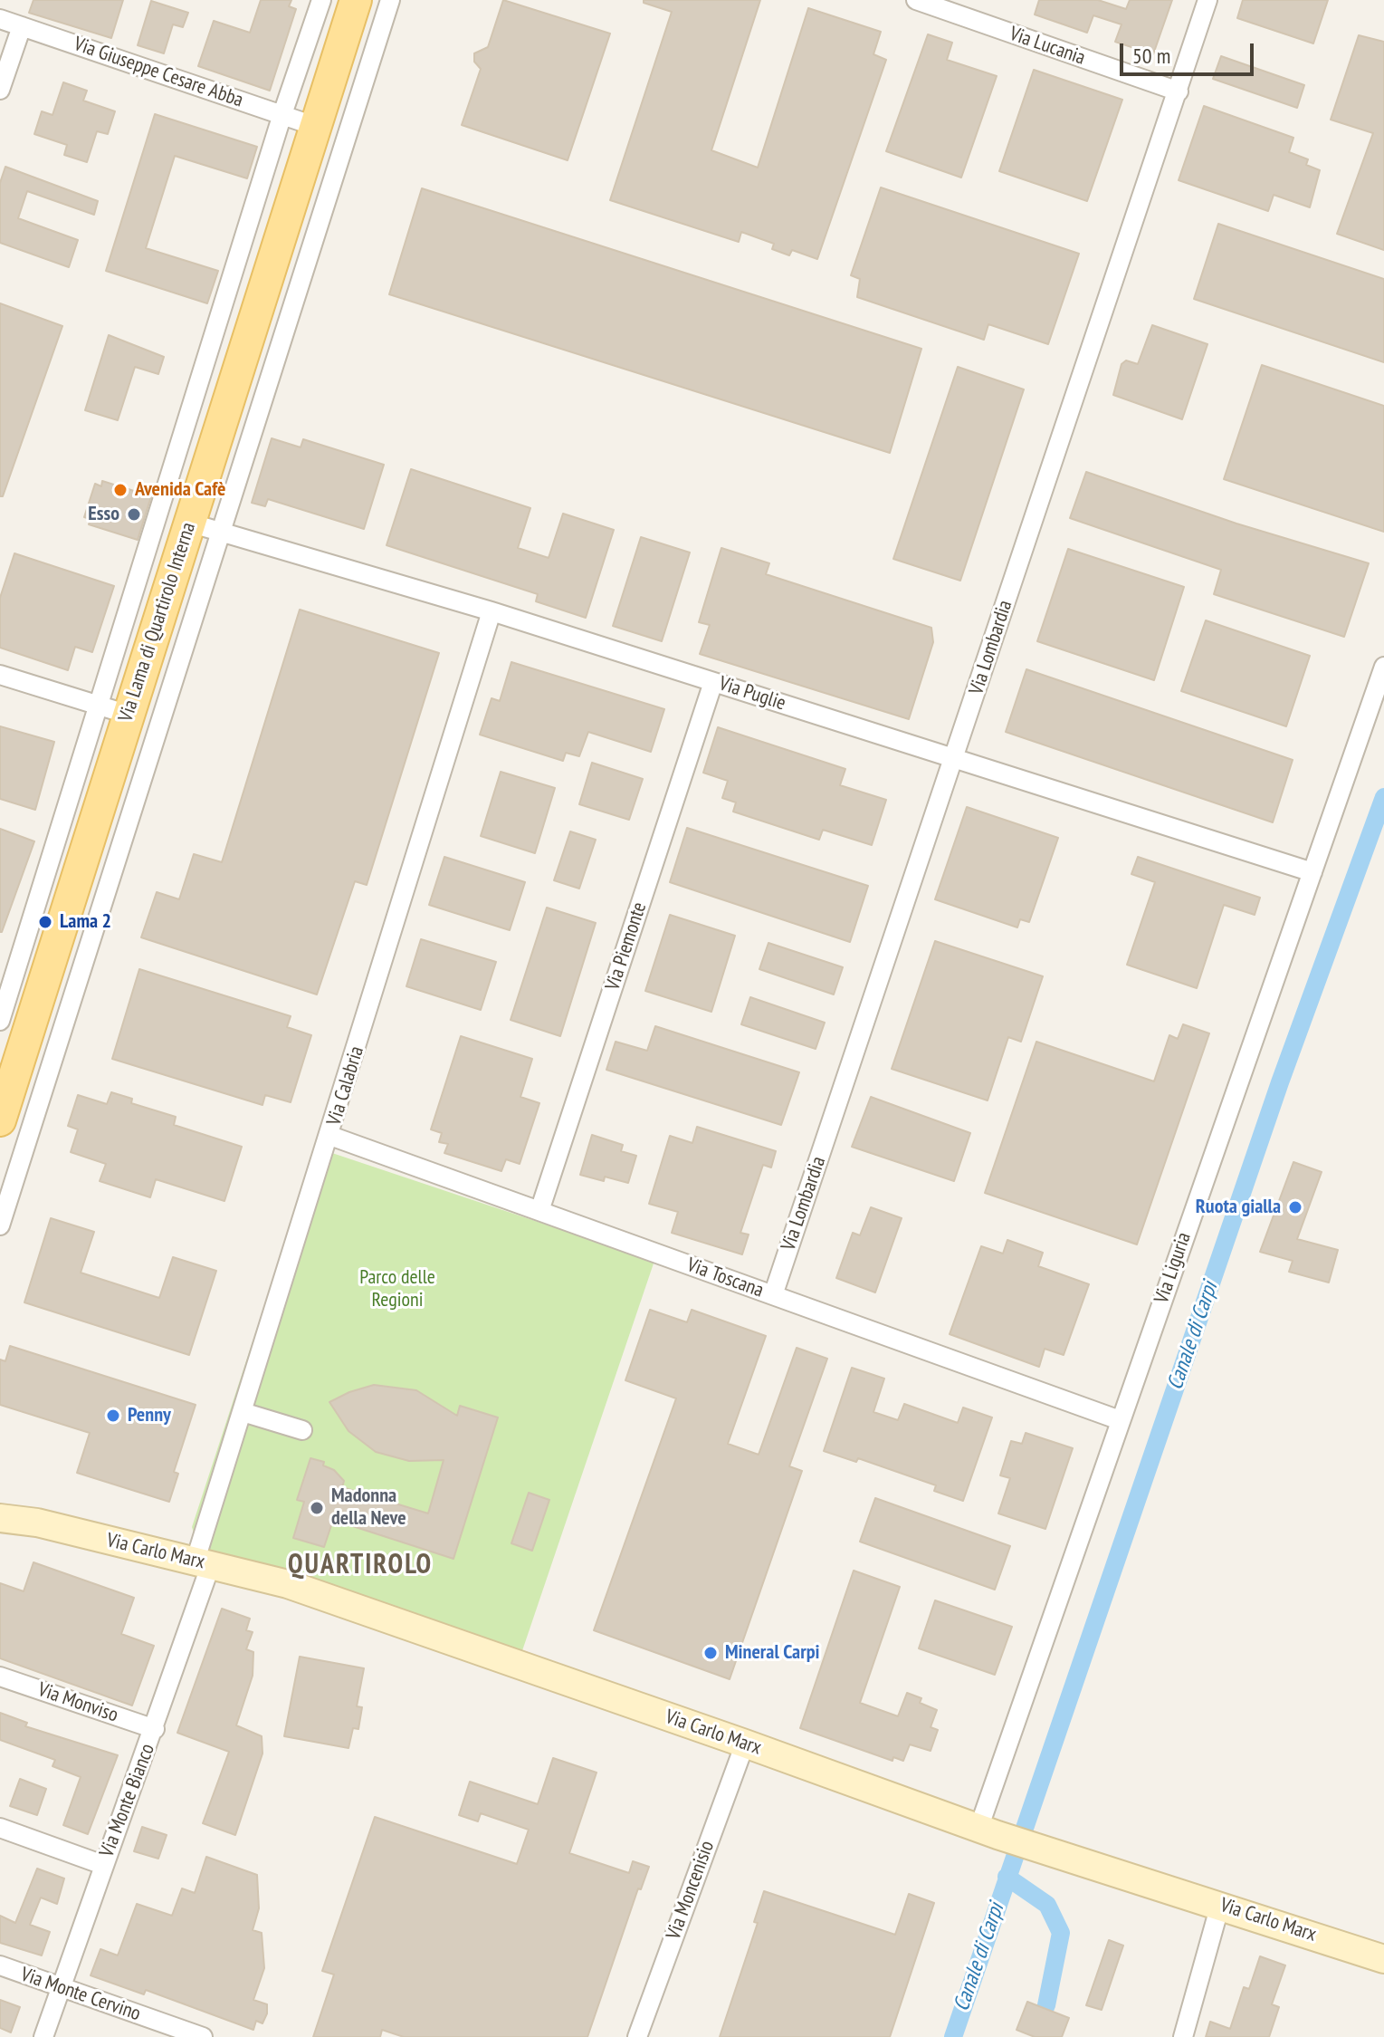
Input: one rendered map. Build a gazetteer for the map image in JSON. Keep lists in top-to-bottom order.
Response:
{
  "streets": {
    "main road": ["Via Lama di Quartirolo Interna"],
    "street": [
      "Via Lucania",
      "Via Giuseppe Cesare Abba",
      "Via Lombardia",
      "Via Puglie",
      "Via Piemonte",
      "Via Calabria",
      "Via Liguria",
      "Via Toscana",
      "Via Carlo Marx",
      "Via Monviso",
      "Via Monte Bianco",
      "Via Moncenisio",
      "Via Monte Cervino"
    ]
  },
  "crossings": [
    ["Via Lucania", "Via Lombardia"],
    ["Via Giuseppe Cesare Abba", "Via Lama di Quartirolo Interna"],
    ["Via Lama di Quartirolo Interna", "Via Puglie"],
    ["Via Lombardia", "Via Puglie"],
    ["Via Lombardia", "Via Toscana"],
    ["Via Puglie", "Via Piemonte"],
    ["Via Puglie", "Via Calabria"],
    ["Via Puglie", "Via Liguria"],
    ["Via Piemonte", "Via Toscana"],
    ["Via Calabria", "Via Toscana"],
    ["Via Calabria", "Via Carlo Marx"],
    ["Via Calabria", "Via Monte Bianco"],
    ["Via Liguria", "Via Toscana"],
    ["Via Liguria", "Via Carlo Marx"],
    ["Via Carlo Marx", "Via Monte Bianco"],
    ["Via Carlo Marx", "Via Moncenisio"],
    ["Via Monviso", "Via Monte Bianco"],
    ["Via Monte Bianco", "Via Monte Cervino"]
  ],
  "districts": ["QUARTIROLO"],
  "water": ["Canale di Carpi"],
  "parks": ["Parco delle Regioni"],
  "places": [
    "Avenida Cafè",
    "Esso",
    "Lama 2",
    "Ruota gialla",
    "Penny",
    "Madonna della Neve",
    "Mineral Carpi"
  ],
  "scale_bar": "50 m"
}
